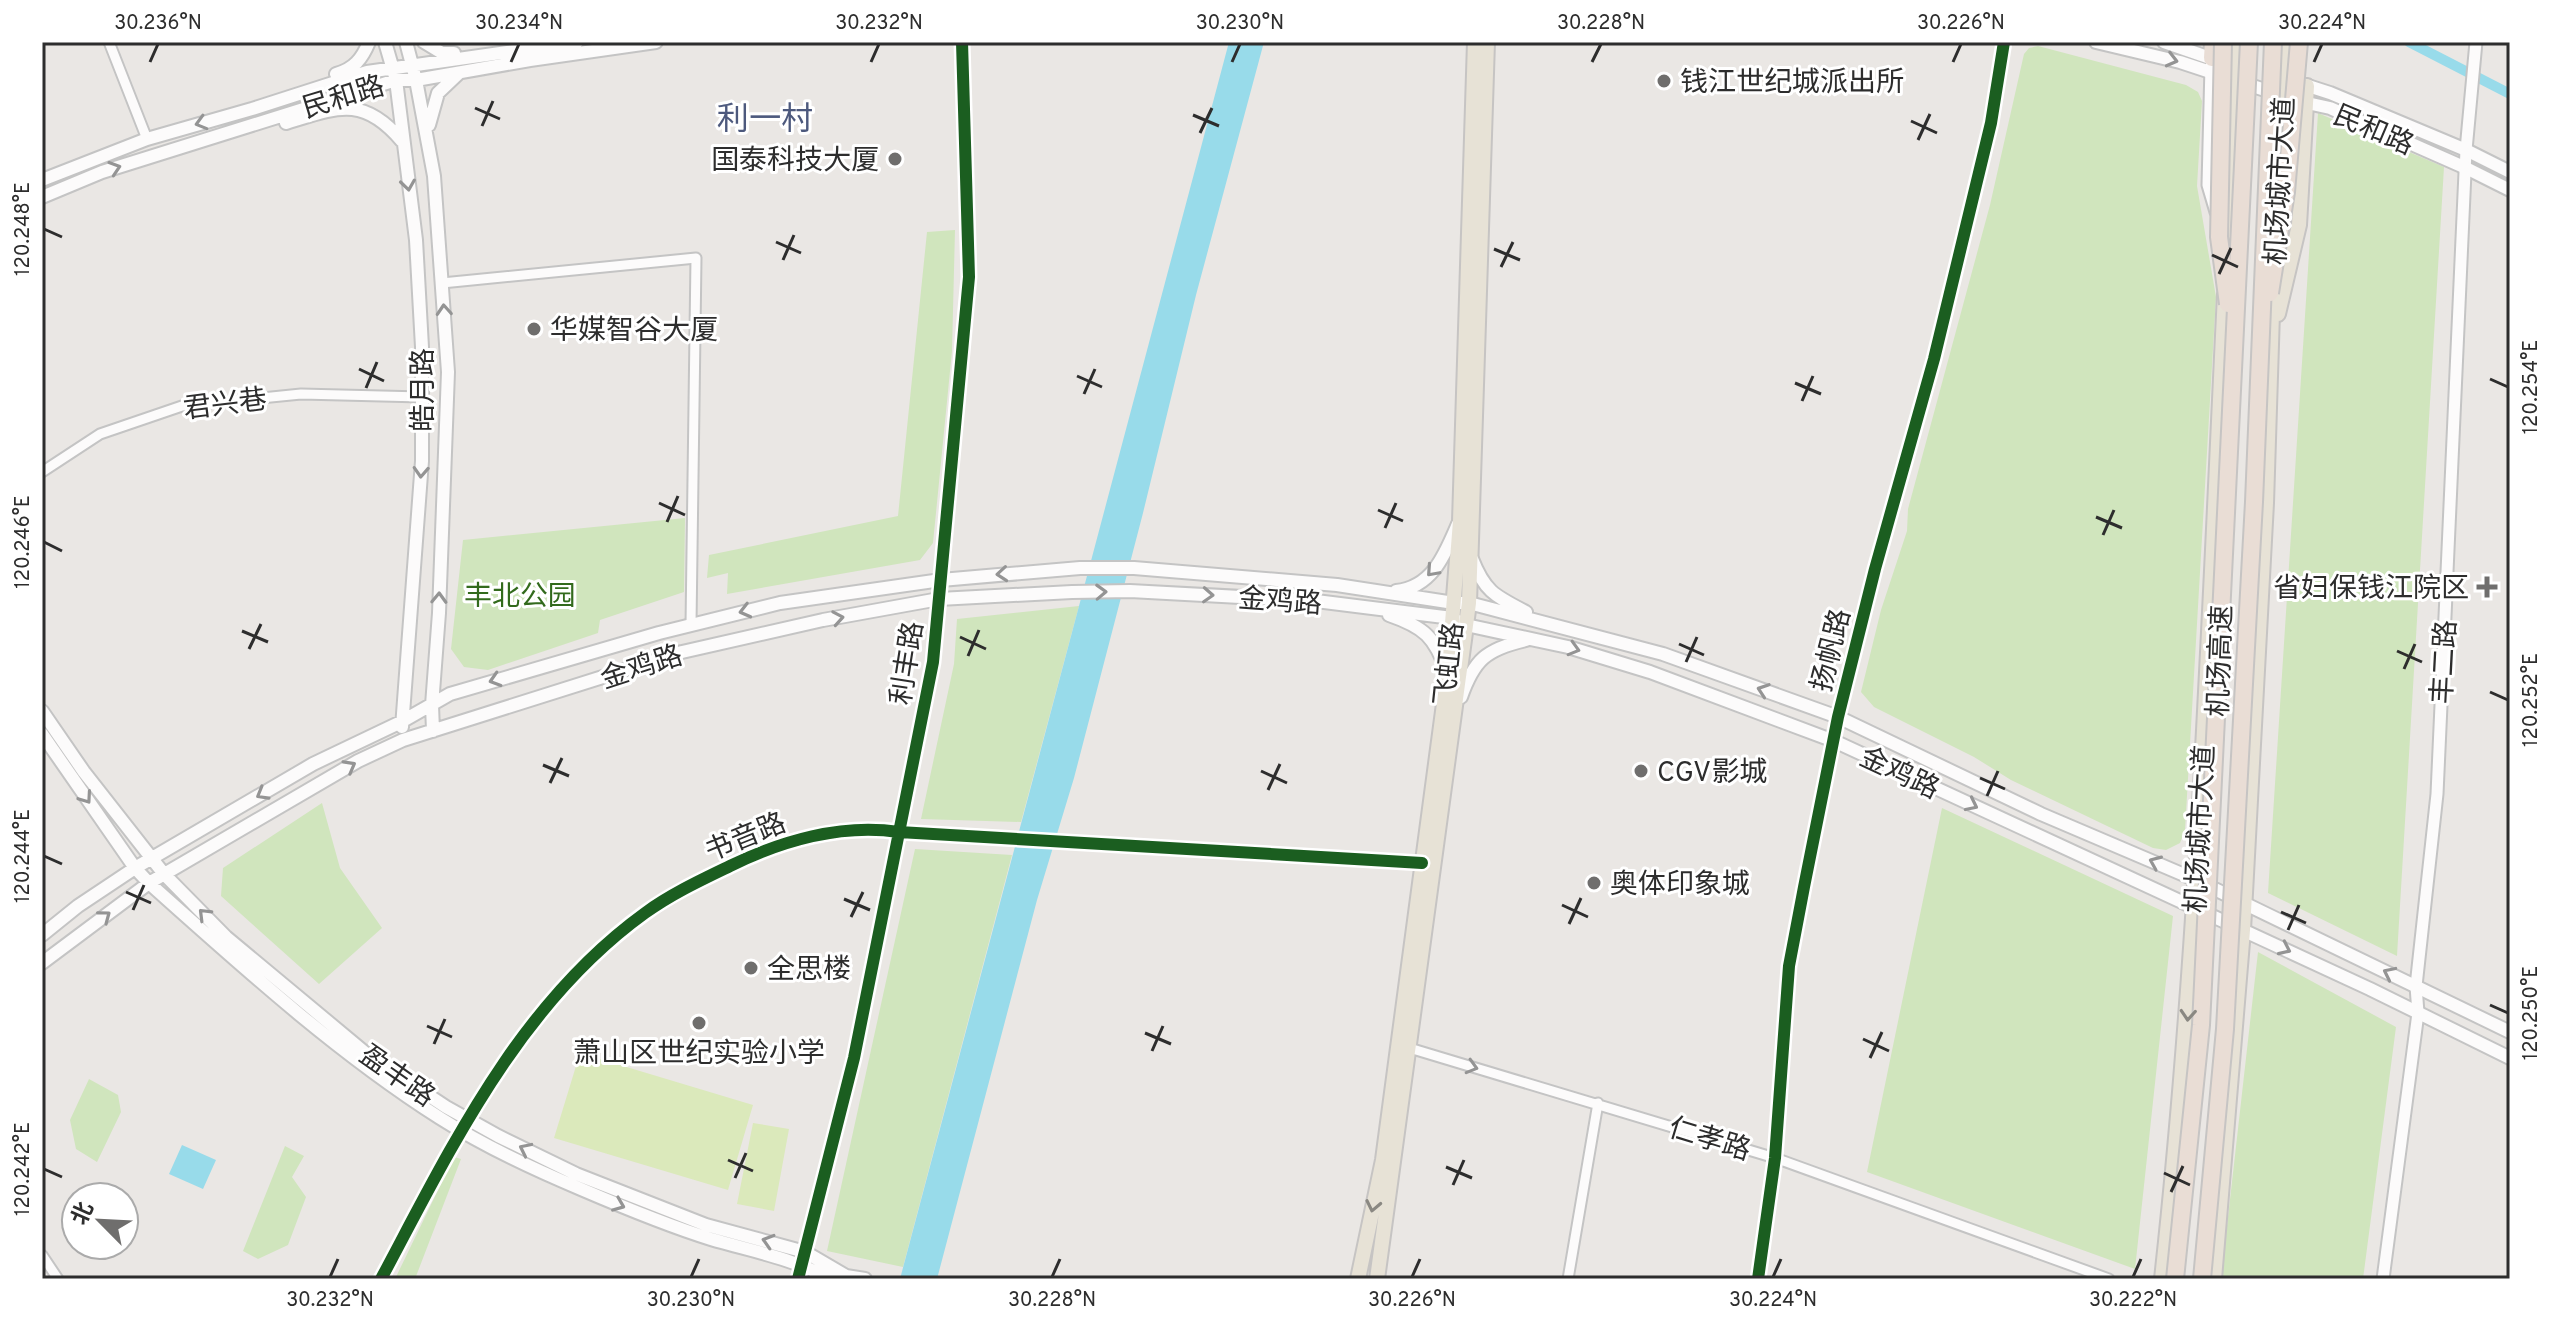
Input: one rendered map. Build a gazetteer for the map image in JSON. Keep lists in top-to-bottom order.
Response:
{
  "streets": {
    "highway": ["机场高速"],
    "main road": [
      "民和路",
      "机场城市大道",
      "皓月路",
      "金鸡路",
      "飞虹路",
      "盈丰路"
    ],
    "street": [
      "君兴巷",
      "扬帆路",
      "丰二路",
      "利丰路",
      "书音路",
      "仁孝路"
    ]
  },
  "crossings": [
    ["民和路", "机场城市大道"],
    ["民和路", "皓月路"],
    ["民和路", "丰二路"],
    ["机场城市大道", "金鸡路"],
    ["机场城市大道", "机场高速"],
    ["皓月路", "君兴巷"],
    ["皓月路", "金鸡路"],
    ["金鸡路", "扬帆路"],
    ["金鸡路", "丰二路"],
    ["金鸡路", "利丰路"],
    ["金鸡路", "飞虹路"],
    ["金鸡路", "盈丰路"],
    ["扬帆路", "仁孝路"],
    ["利丰路", "书音路"],
    ["利丰路", "盈丰路"],
    ["飞虹路", "书音路"],
    ["飞虹路", "仁孝路"],
    ["书音路", "盈丰路"]
  ],
  "districts": ["利一村"],
  "parks": ["丰北公园"],
  "places": {
    "other": [
      "钱江世纪城派出所",
      "国泰科技大厦",
      "华媒智谷大厦",
      "CGV影城",
      "奥体印象城",
      "全思楼",
      "萧山区世纪实验小学"
    ],
    "health": ["省妇保钱江院区"]
  },
  "north": "top left",
  "coordinates": [
    "30.236°N",
    "30.234°N",
    "30.232°N",
    "30.230°N",
    "30.228°N",
    "30.226°N",
    "30.224°N",
    "120.248°E",
    "120.254°E",
    "120.246°E",
    "120.252°E",
    "120.244°E",
    "120.250°E",
    "120.242°E",
    "30.222°N"
  ]
}
